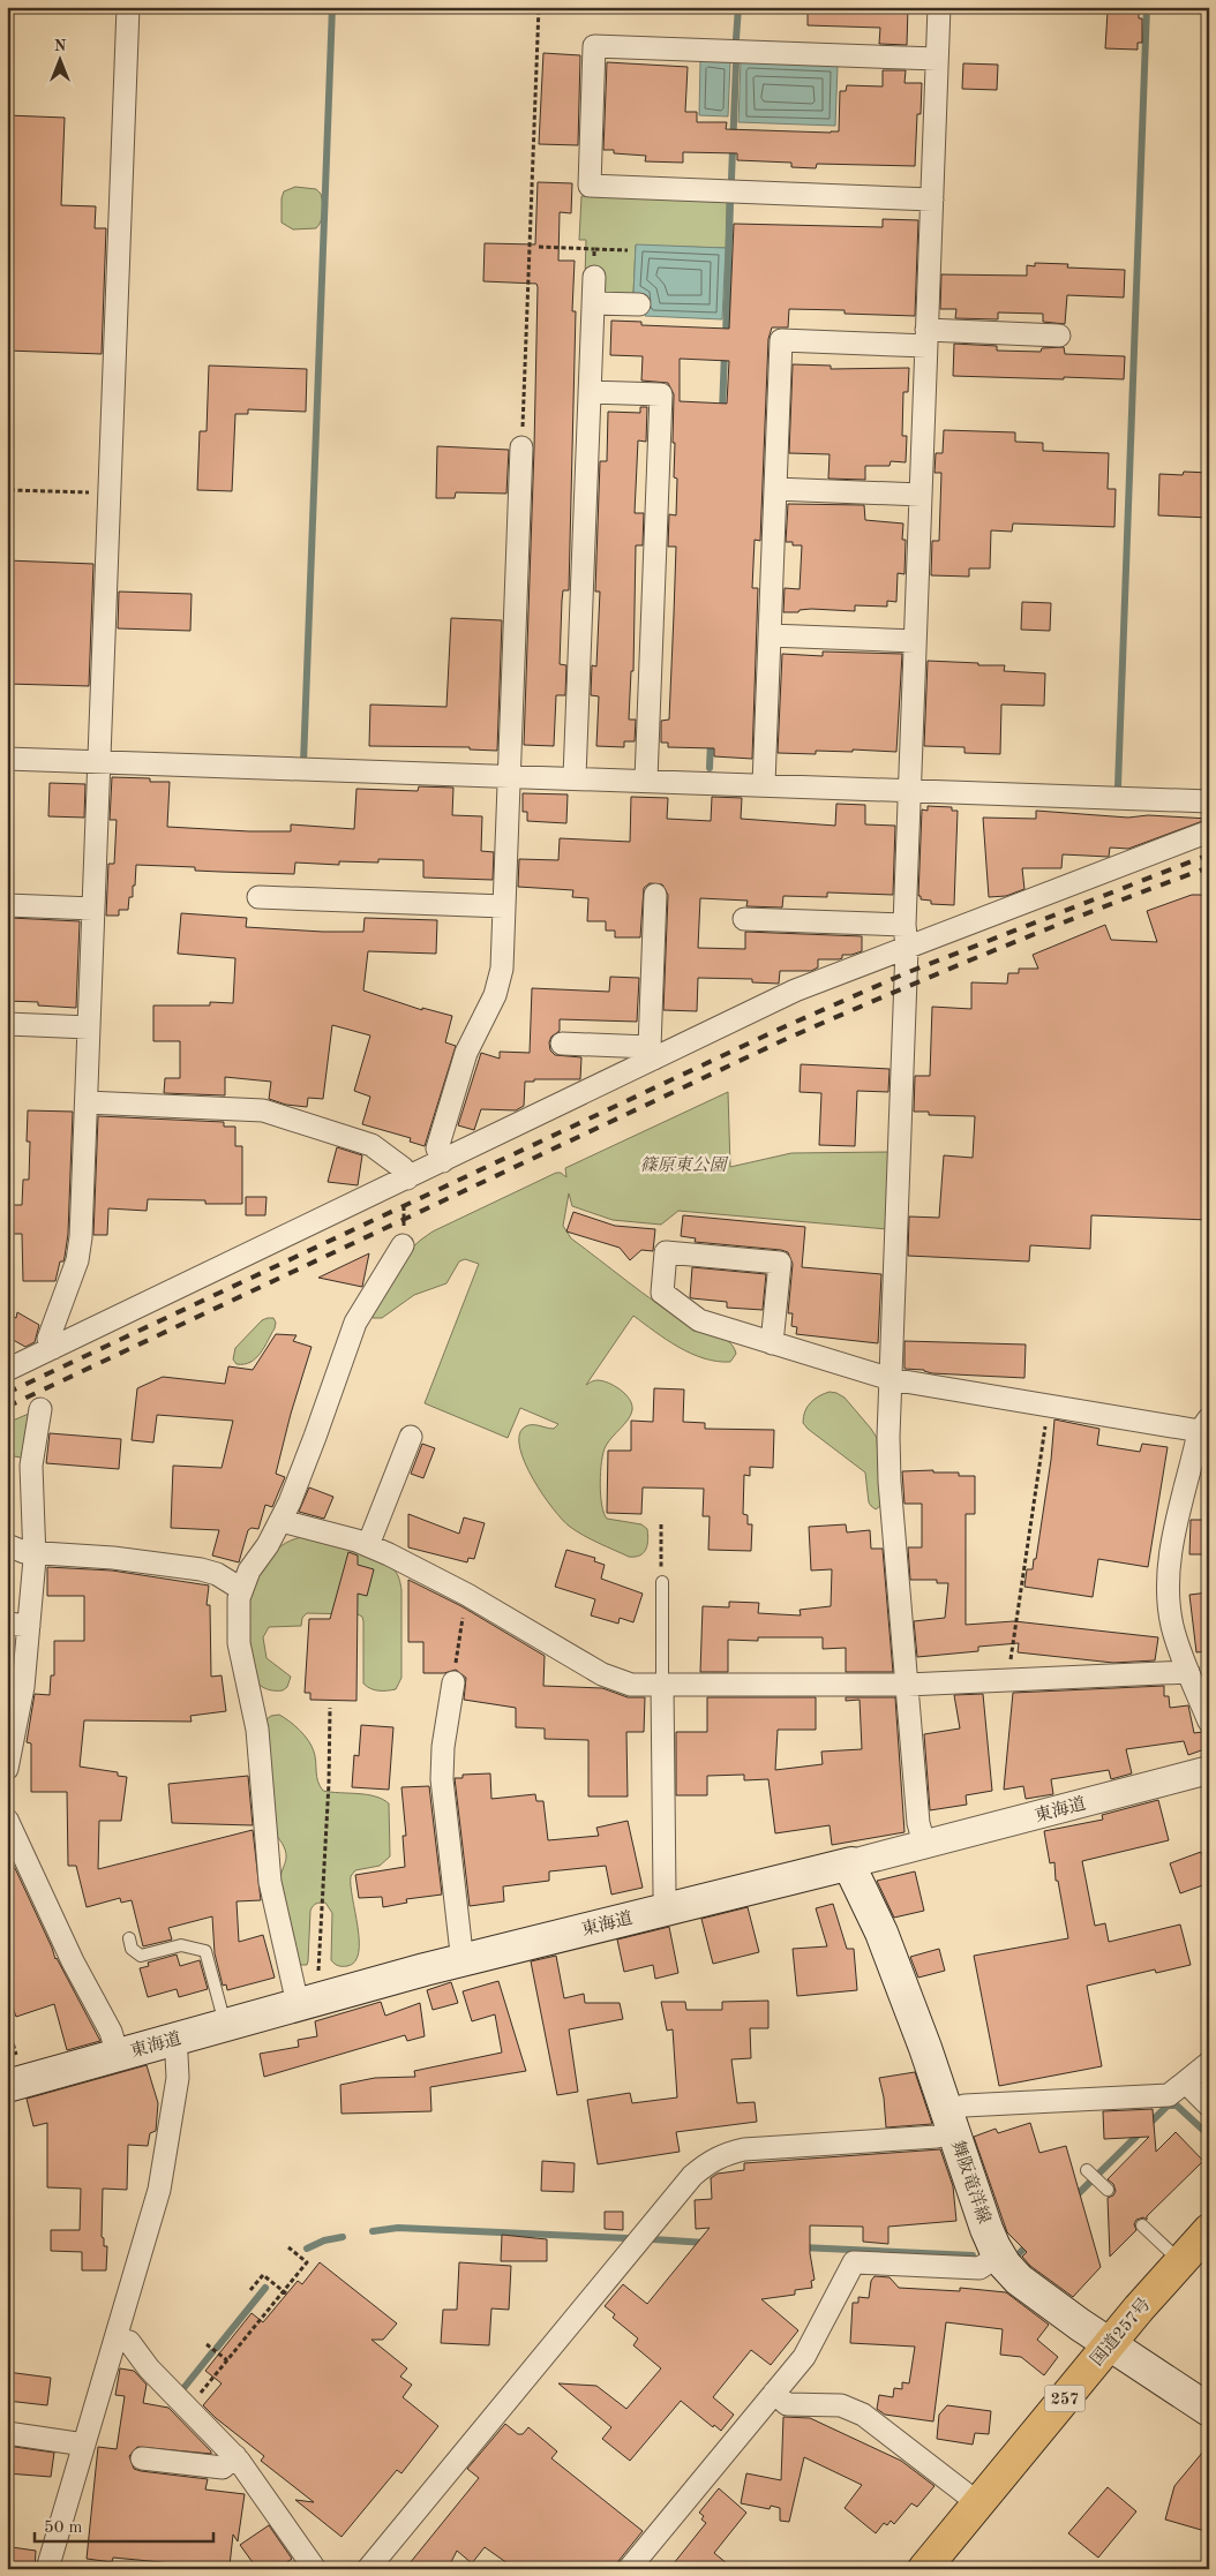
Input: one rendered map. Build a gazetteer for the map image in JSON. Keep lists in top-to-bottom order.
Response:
{
  "streets": {
    "highway": ["国道257号", "257"],
    "main road": ["東海道", "舞阪竜洋線"]
  },
  "crossings": [
    ["東海道", "舞阪竜洋線"],
    ["舞阪竜洋線", "国道257号"]
  ],
  "parks": ["篠原東公園"],
  "scale_bar": "50 m",
  "north": "top"
}
